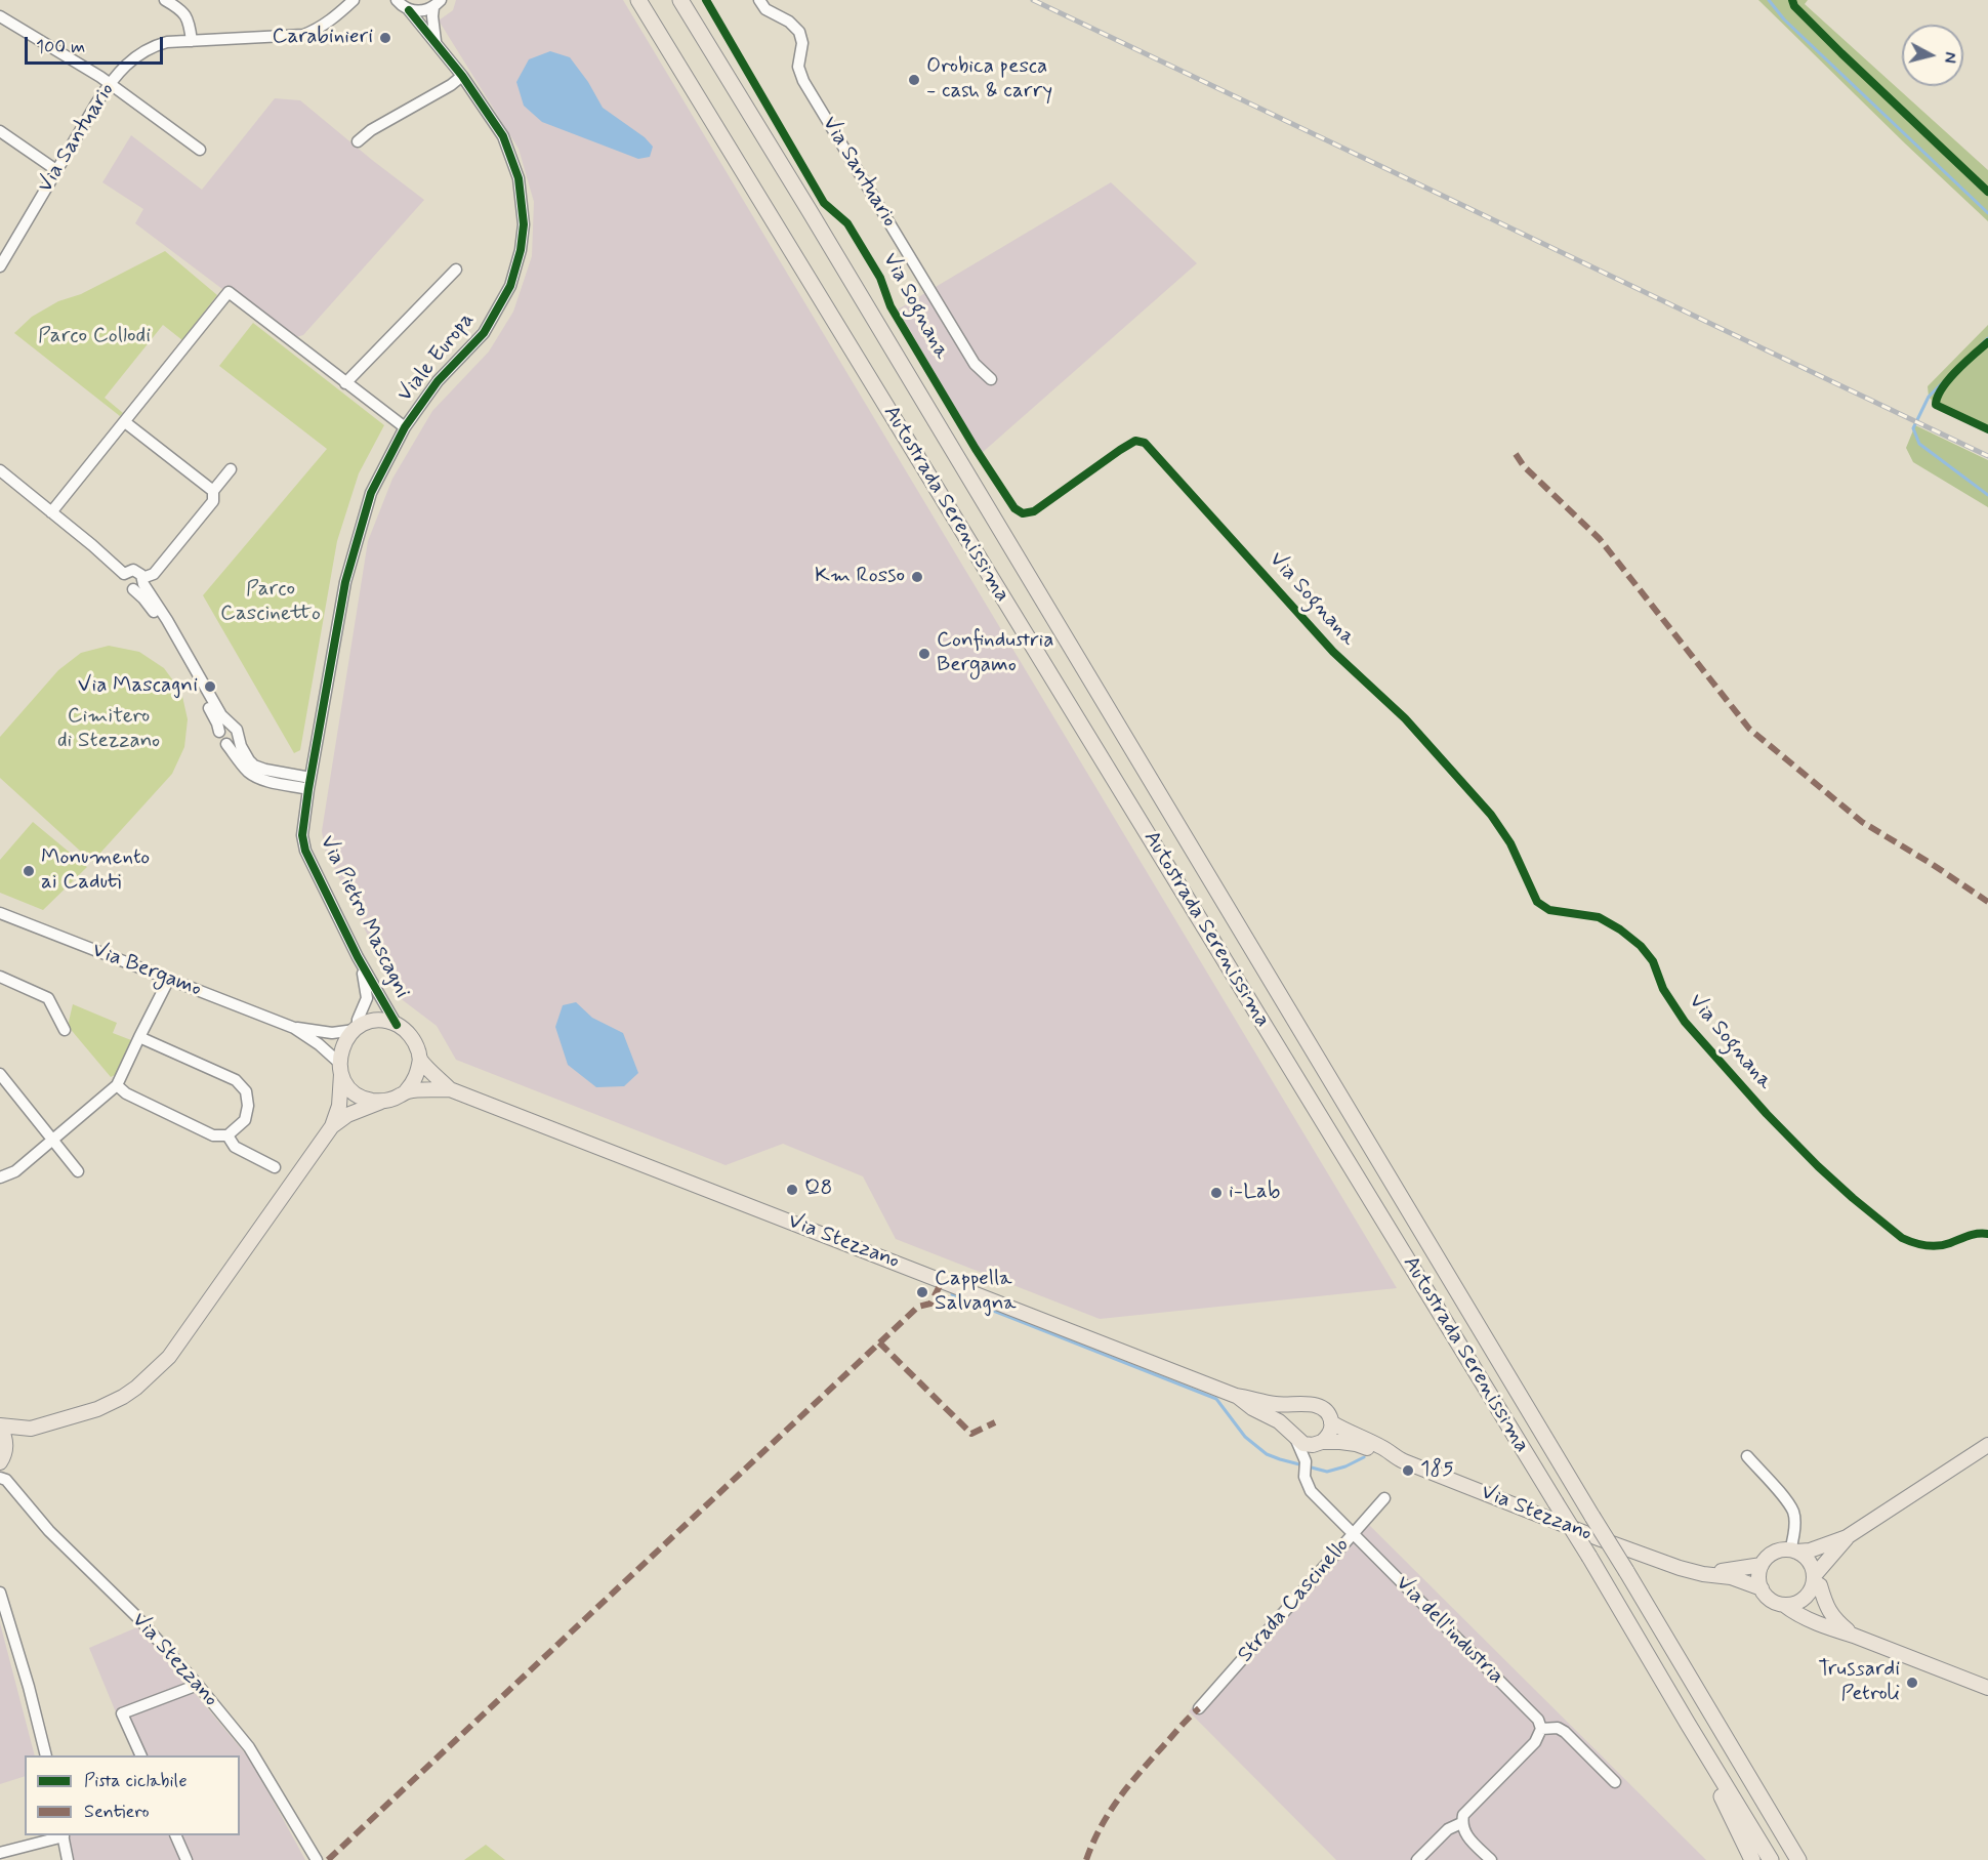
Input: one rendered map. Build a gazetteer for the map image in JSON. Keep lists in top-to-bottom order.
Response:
{
  "streets": {
    "highway": ["Autostrada Serenissima"],
    "main road": ["Via Stezzano"],
    "street": [
      "Via Santuario",
      "Viale Europa",
      "Via Pietro Mascagni",
      "Via Bergamo",
      "Strada Cascinello",
      "Via dell'industria"
    ],
    "cycle path": ["Via Sognana"]
  },
  "crossings": [
    ["Viale Europa", "Via Pietro Mascagni"],
    ["Via Pietro Mascagni", "Via Bergamo"],
    ["Via Pietro Mascagni", "Via Stezzano"],
    ["Via Bergamo", "Via Stezzano"],
    ["Via Stezzano", "Strada Cascinello"],
    ["Strada Cascinello", "Via dell'industria"]
  ],
  "parks": ["Parco Collodi", "Parco Cascinetto", "Cimitero di Stezzano"],
  "places": [
    "Carabinieri",
    "Orobica pesca - cash & carry",
    "Km Rosso",
    "Confindustria Bergamo",
    "Via Mascagni",
    "Monumento ai Caduti",
    "Q8",
    "i-Lab",
    "Cappella Salvagna",
    "185",
    "Trussardi Petroli"
  ],
  "legend": ["Pista ciclabile", "Sentiero"],
  "scale_bar": "100 m",
  "north": "right"
}
